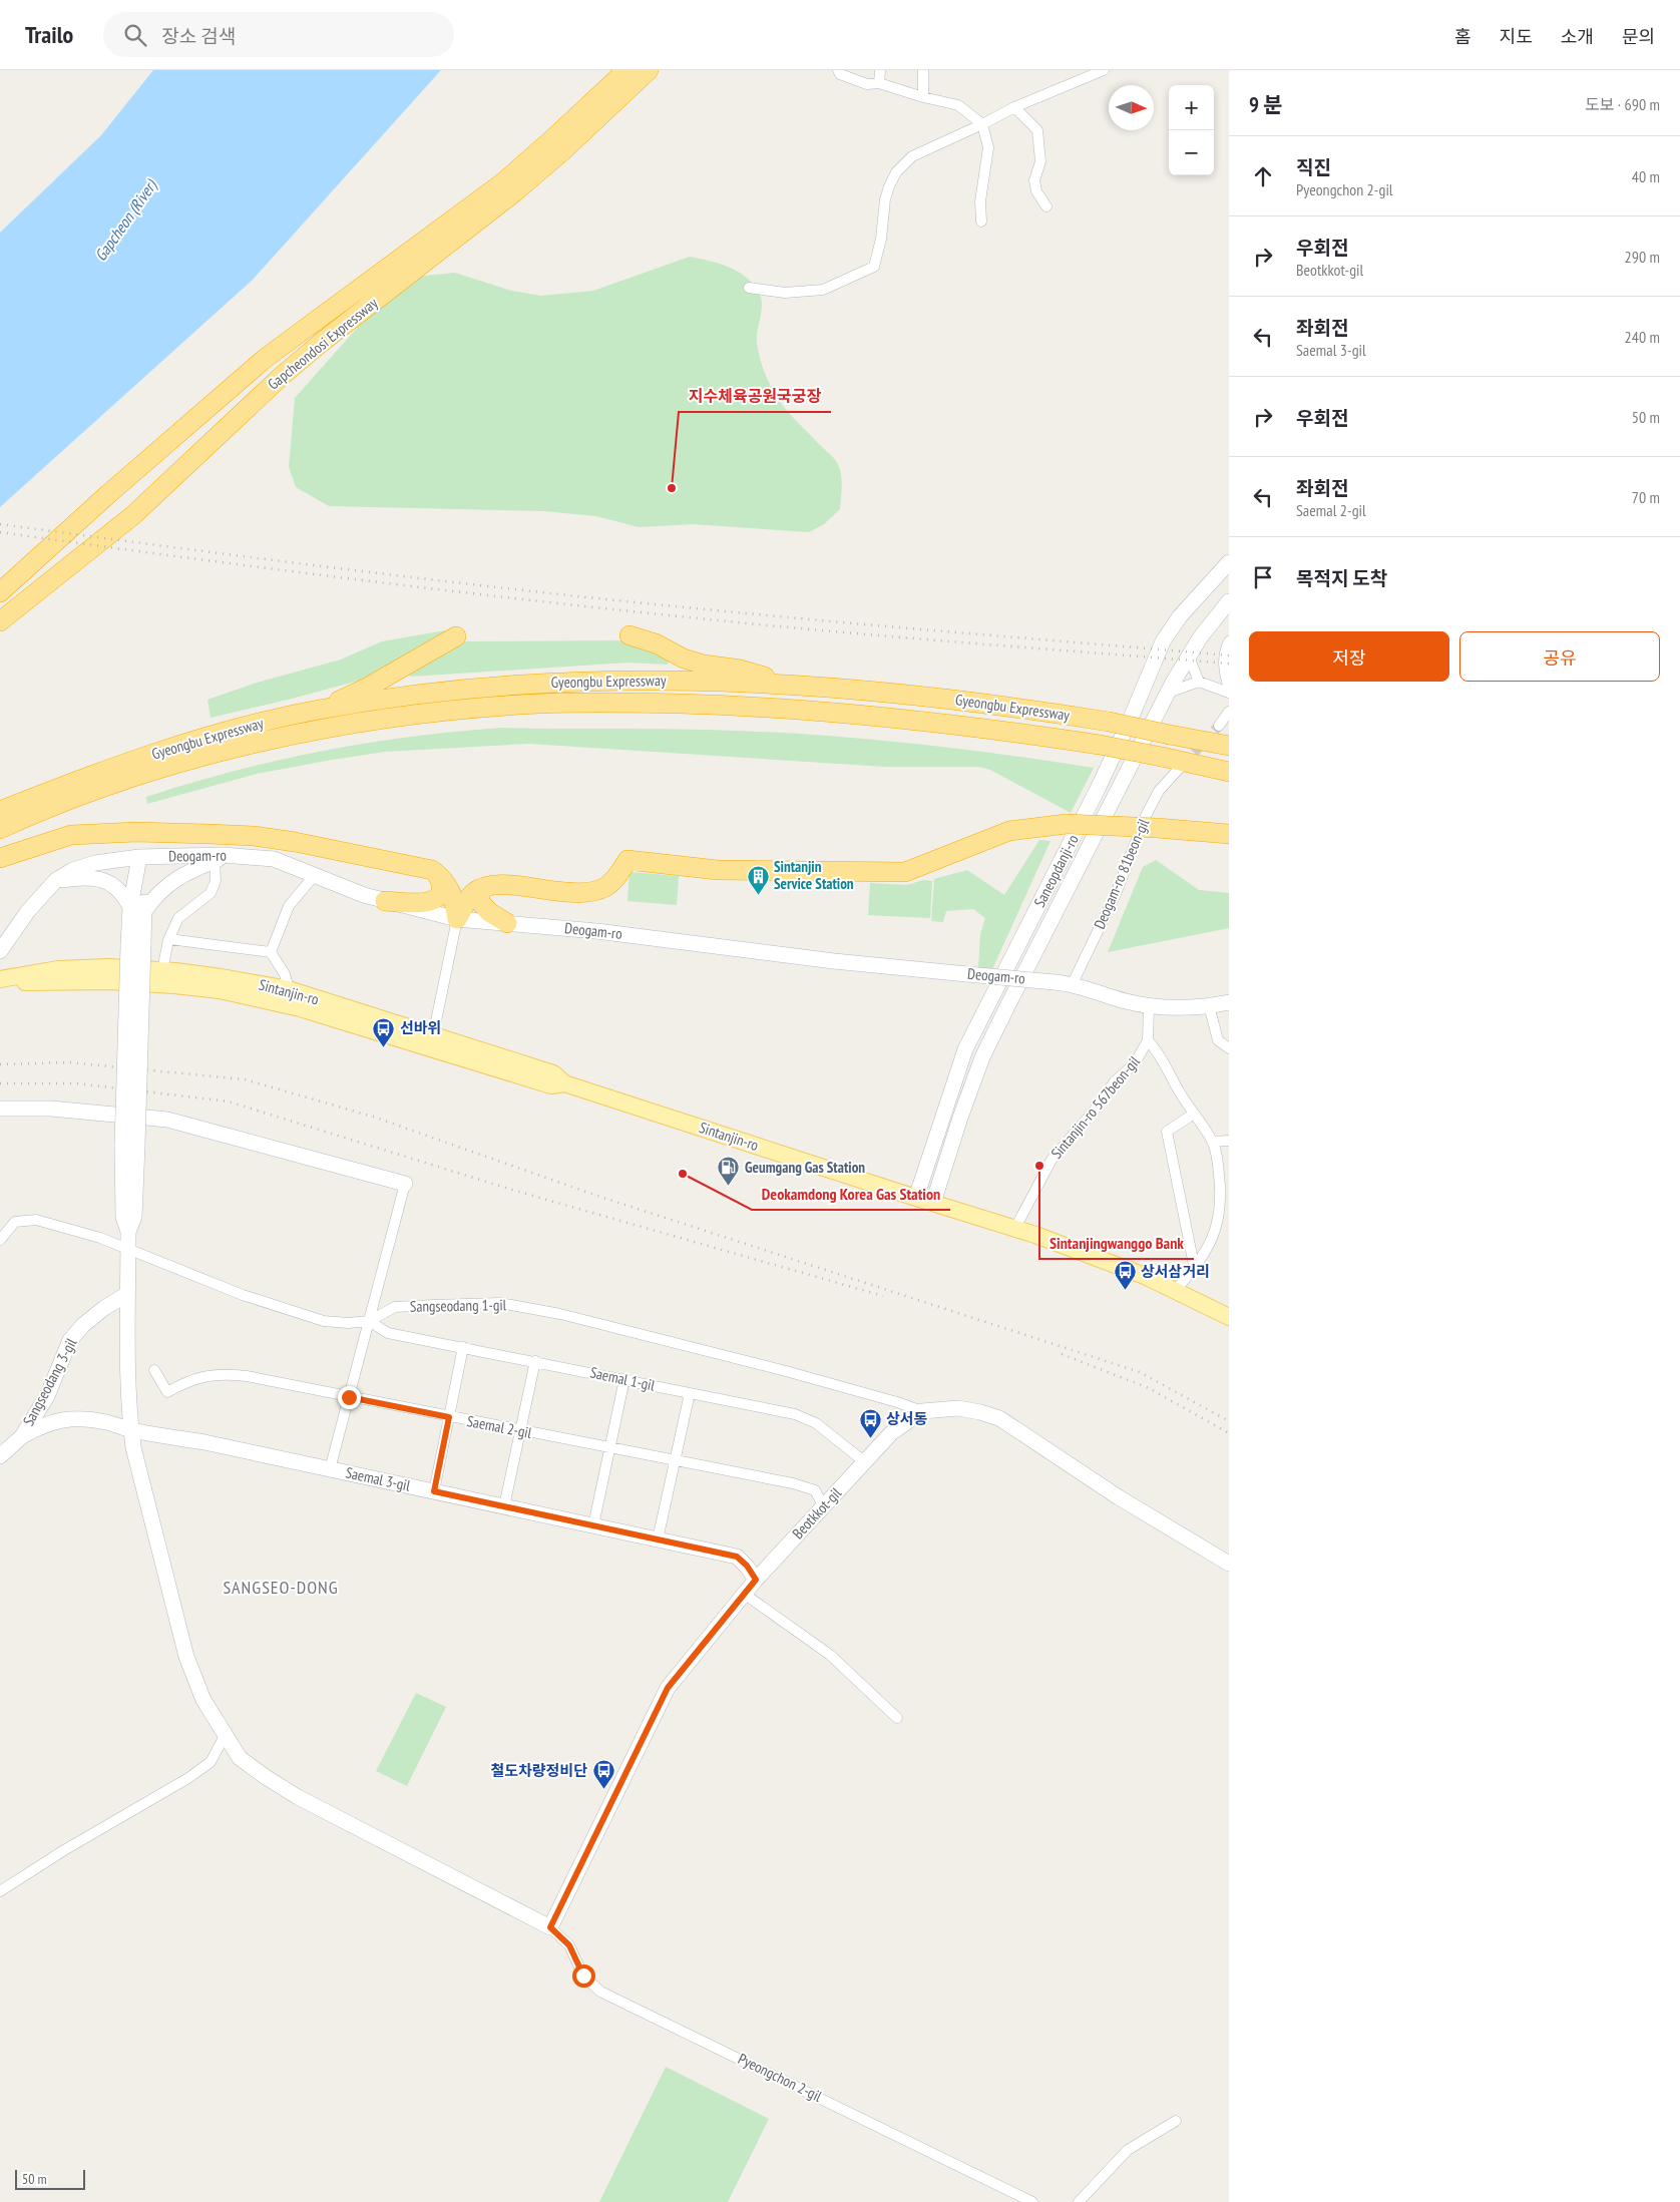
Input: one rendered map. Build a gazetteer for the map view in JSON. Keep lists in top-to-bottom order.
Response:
{
  "streets": {
    "highway": ["Gapcheondosi Expressway", "Gyeongbu Expressway"],
    "main road": ["Sintanjin-ro"],
    "street": [
      "Deogam-ro",
      "Saneopdanji-ro",
      "Deogam-ro 81beon-gil",
      "Sintanjin-ro 567beon-gil",
      "Sangseodang 1-gil",
      "Saemal 1-gil",
      "Sangseodang 3-gil",
      "Saemal 2-gil",
      "Saemal 3-gil",
      "Beotkkot-gil",
      "Pyeongchon 2-gil"
    ]
  },
  "crossings": [
    ["Deogam-ro", "Deogam-ro 81beon-gil"],
    ["Deogam-ro", "Sintanjin-ro 567beon-gil"],
    ["Saneopdanji-ro", "Sintanjin-ro"],
    ["Sintanjin-ro", "Sintanjin-ro 567beon-gil"],
    ["Sangseodang 1-gil", "Saemal 1-gil"],
    ["Sangseodang 1-gil", "Beotkkot-gil"],
    ["Saemal 1-gil", "Beotkkot-gil"],
    ["Sangseodang 3-gil", "Saemal 3-gil"],
    ["Saemal 2-gil", "Beotkkot-gil"],
    ["Saemal 3-gil", "Beotkkot-gil"],
    ["Beotkkot-gil", "Pyeongchon 2-gil"]
  ],
  "districts": ["SANGSEO-DONG"],
  "water": ["Gapcheon (River)"],
  "places": {
    "other": ["지수체육공원국궁장", "Sintanjingwanggo Bank", "Deokamdong Korea Gas Station"],
    "building": ["Sintanjin Service Station"],
    "bus stop": [
      "선바위",
      "상서삼거리",
      "상서동",
      "철도차량정비단"
    ],
    "fuel station": ["Geumgang Gas Station"]
  },
  "scale_bar": "50 m",
  "north": "right",
  "page": {
    "header": "Trailo",
    "search": "장소 검색",
    "nav": [
      "홈",
      "지도",
      "소개",
      "문의"
    ],
    "heading": ["9 분", "도보 · 690 m"],
    "map_buttons": ["+", "−"],
    "list": [
      ["직진", "Pyeongchon 2-gil", "40 m"],
      ["우회전", "Beotkkot-gil", "290 m"],
      ["좌회전", "Saemal 3-gil", "240 m"],
      ["우회전", "50 m"],
      ["좌회전", "Saemal 2-gil", "70 m"],
      "목적지 도착"
    ],
    "buttons": ["저장", "공유"],
    "scale": "50 m"
  }
}
